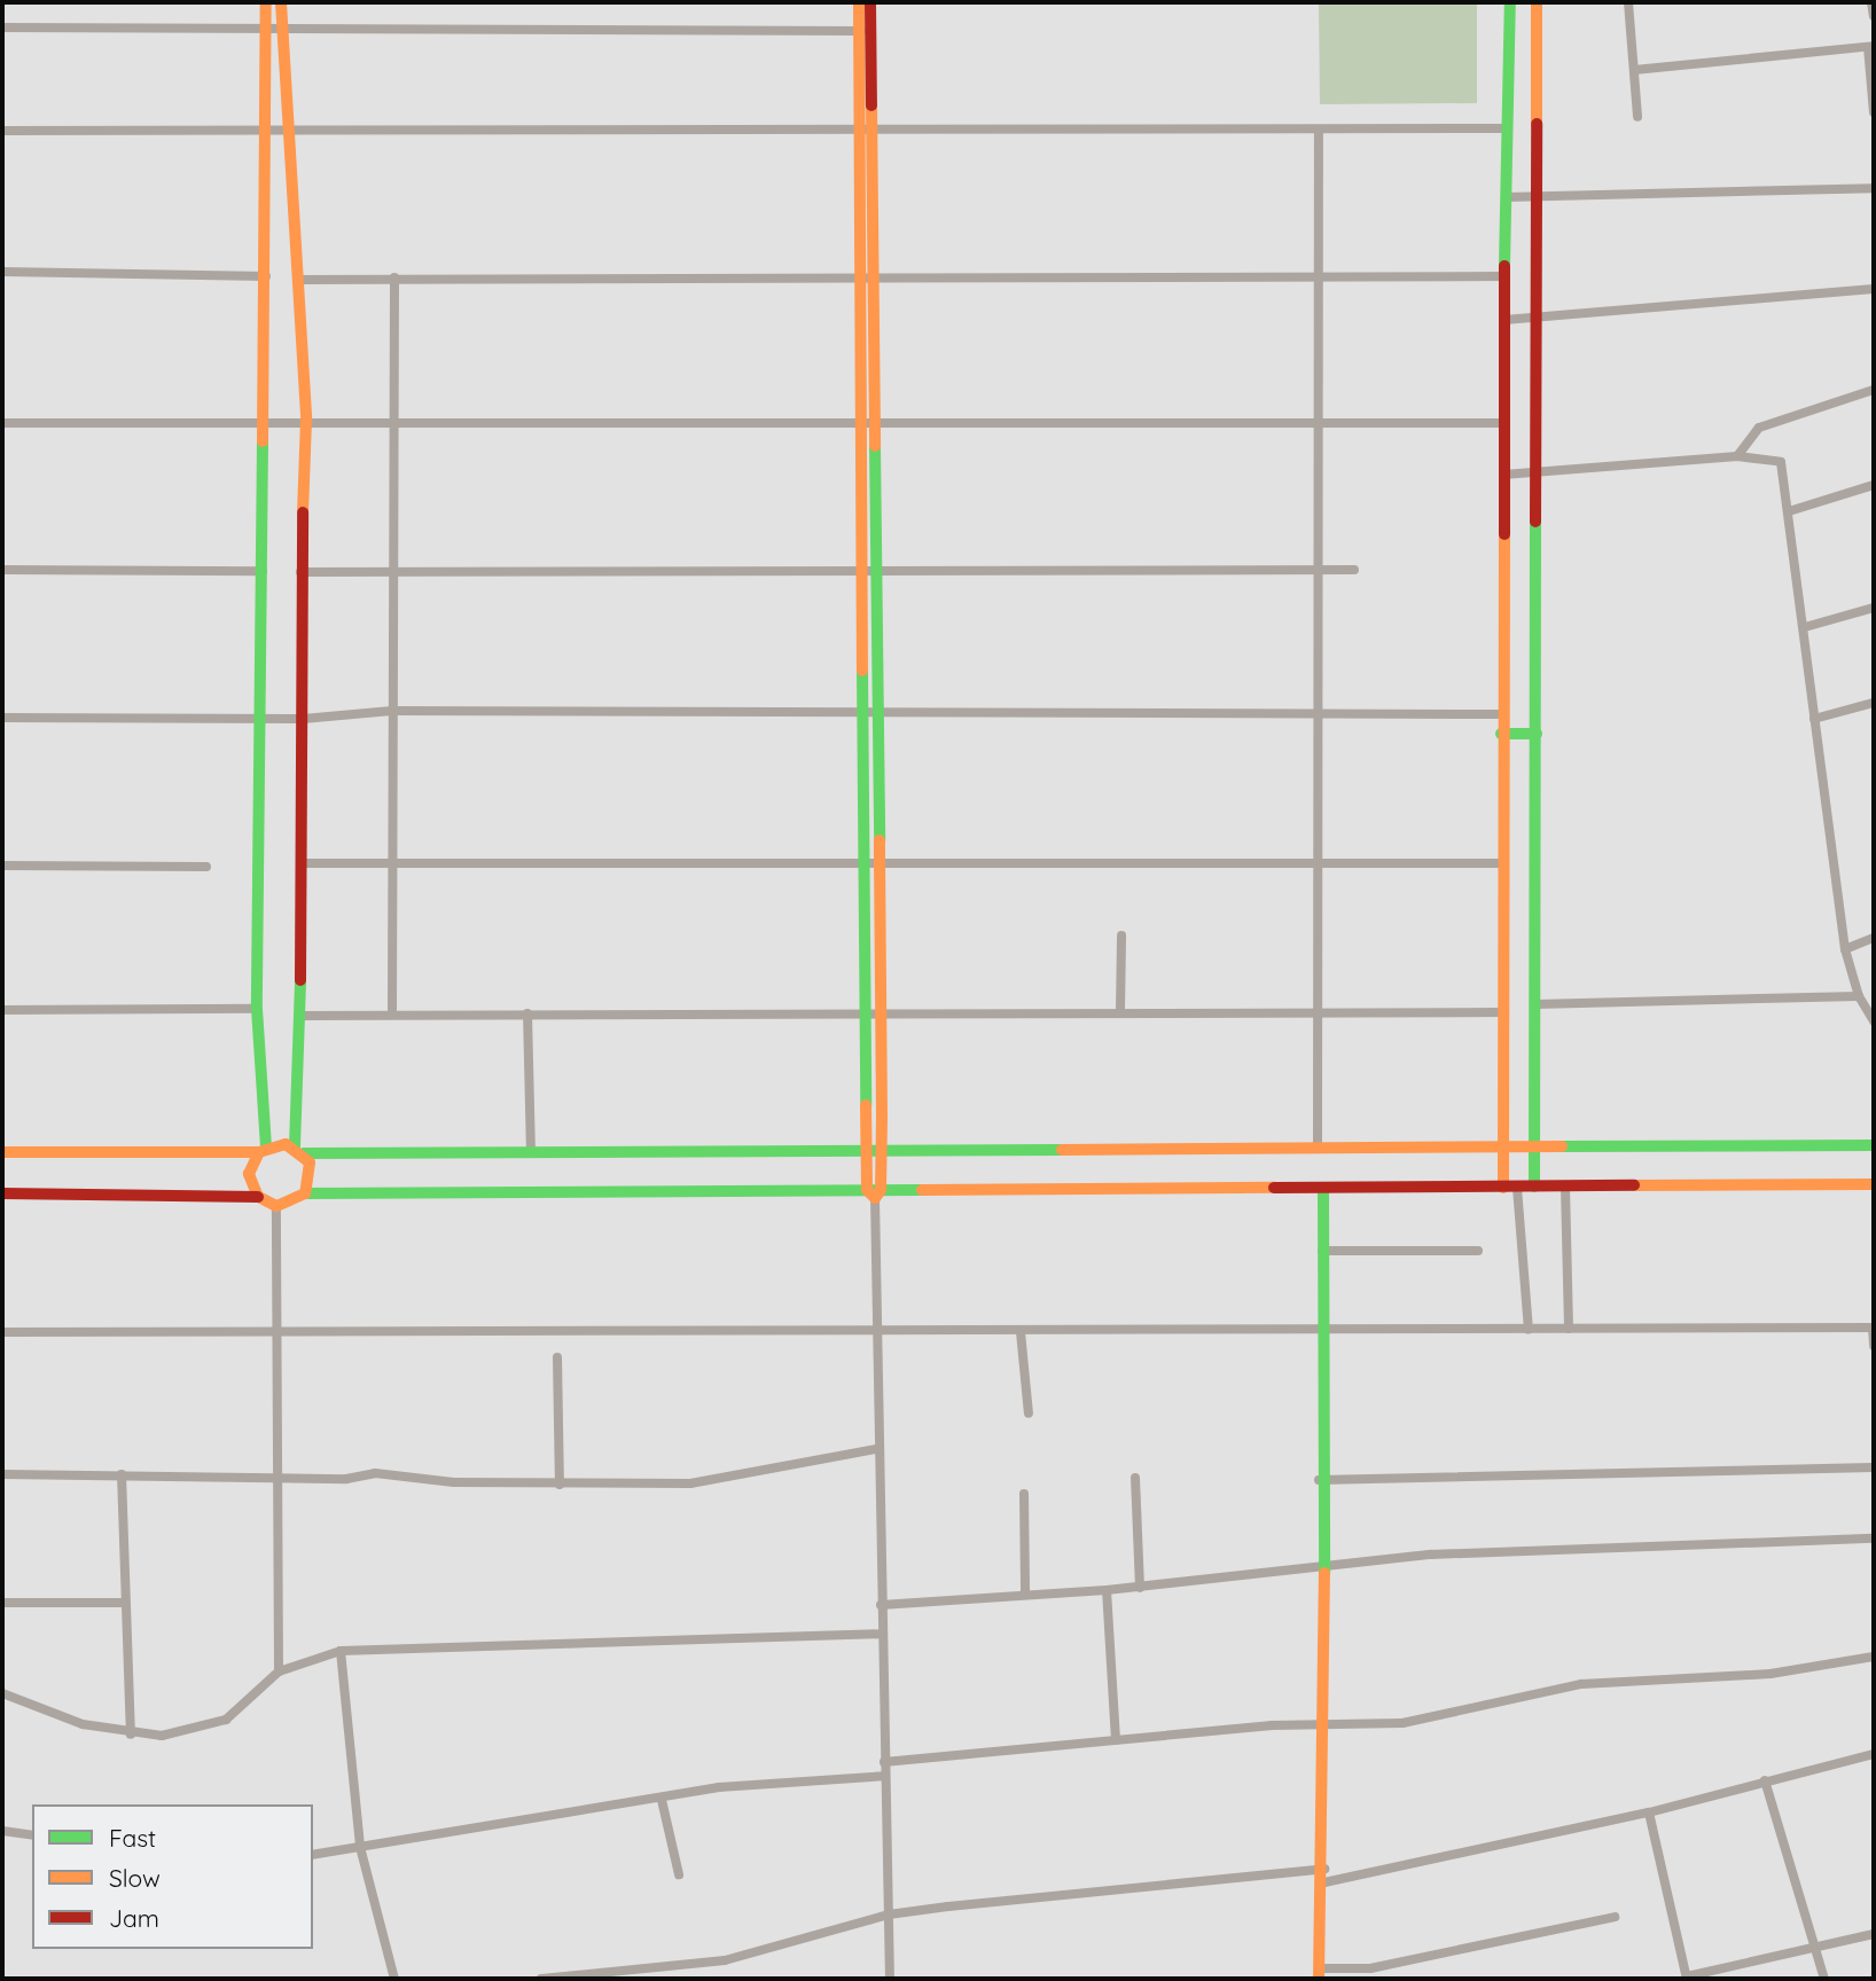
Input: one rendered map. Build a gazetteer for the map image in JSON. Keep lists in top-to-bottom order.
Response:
{
  "legend": ["Fast", "Slow", "Jam"]
}
